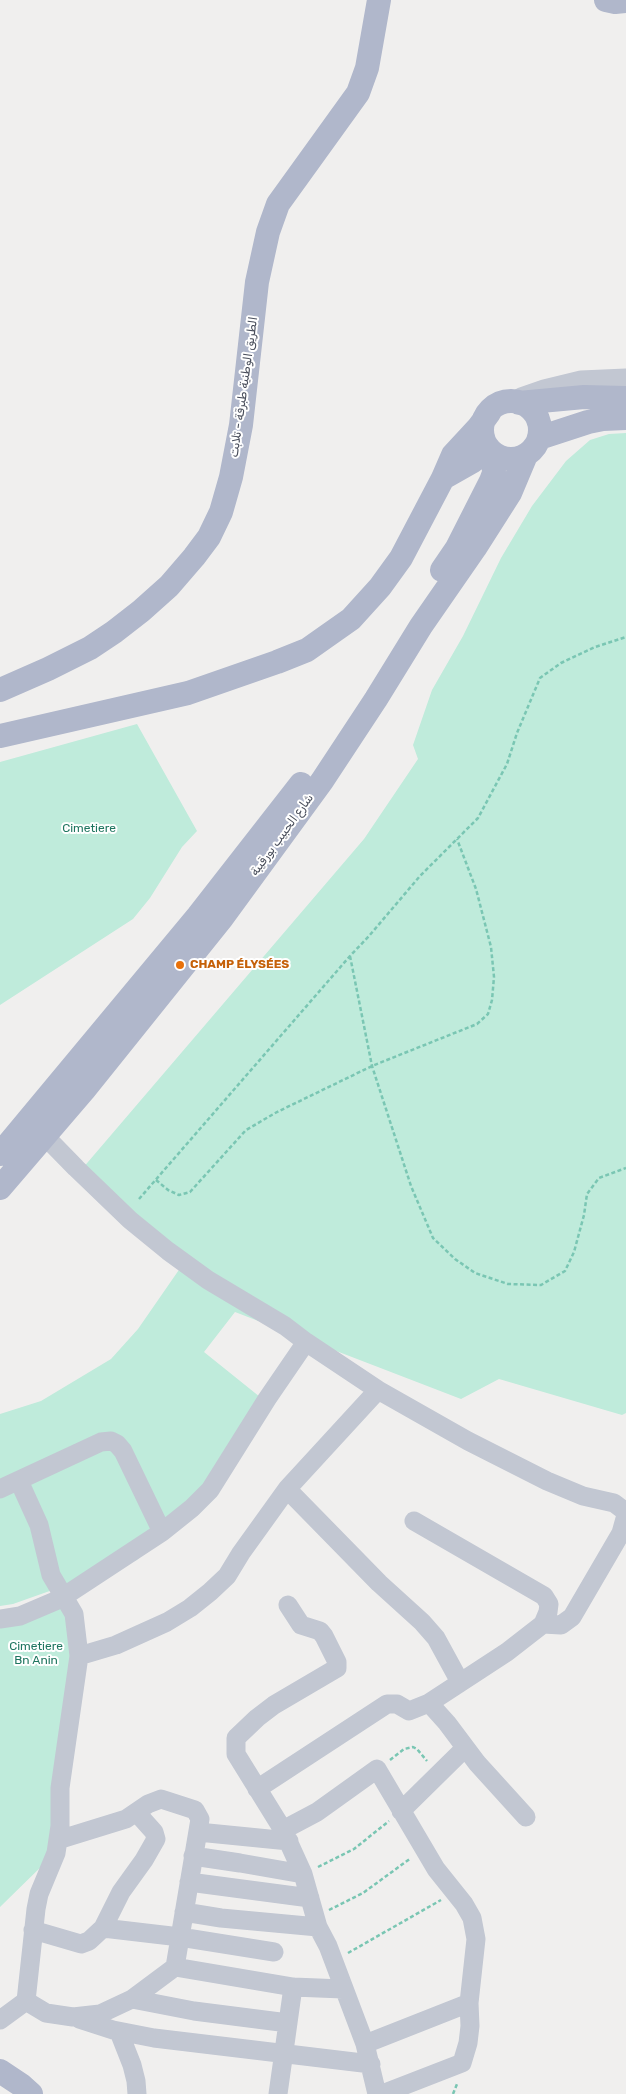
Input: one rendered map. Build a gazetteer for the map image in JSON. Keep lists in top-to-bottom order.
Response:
{
  "streets": {
    "main road": ["الطريق الوطنية طبرقة - تلابت", "شارع الحبيب بورقيبة"]
  },
  "parks": ["Cimetiere", "Cimetiere Bn Anin"],
  "places": ["CHAMP ÉLYSÉES"]
}
